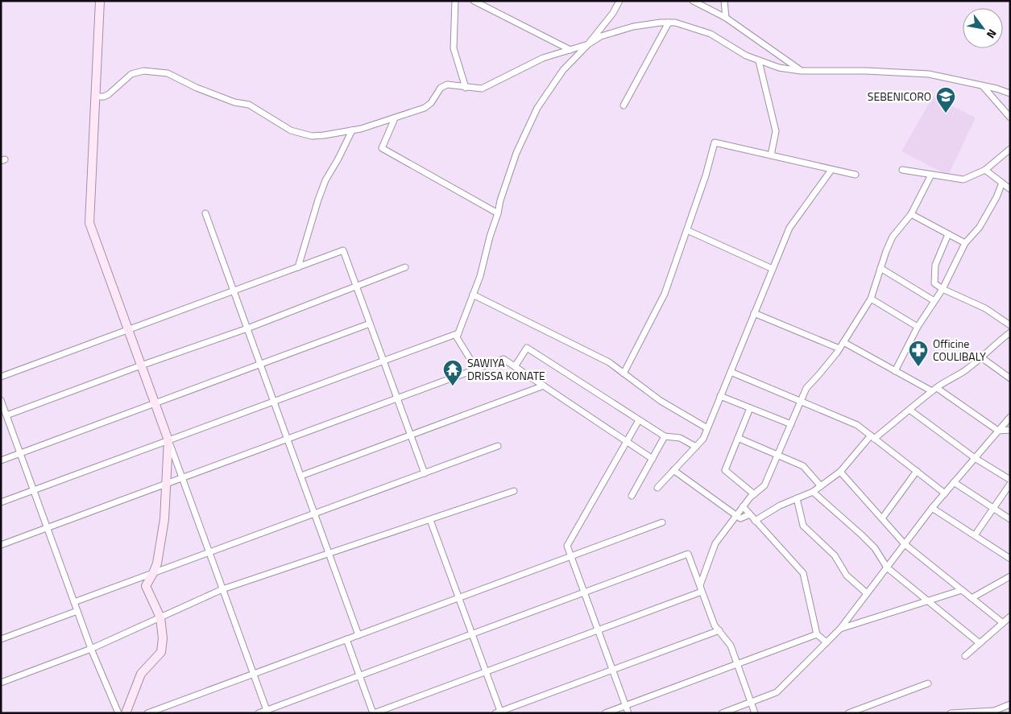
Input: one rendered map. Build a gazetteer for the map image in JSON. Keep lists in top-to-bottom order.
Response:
{
  "places": {
    "school or university": ["SEBENICORO"],
    "pharmacy": ["Officine COULIBALY"],
    "temple": ["SAWIYA DRISSA KONATE"]
  },
  "north": "bottom right"
}
